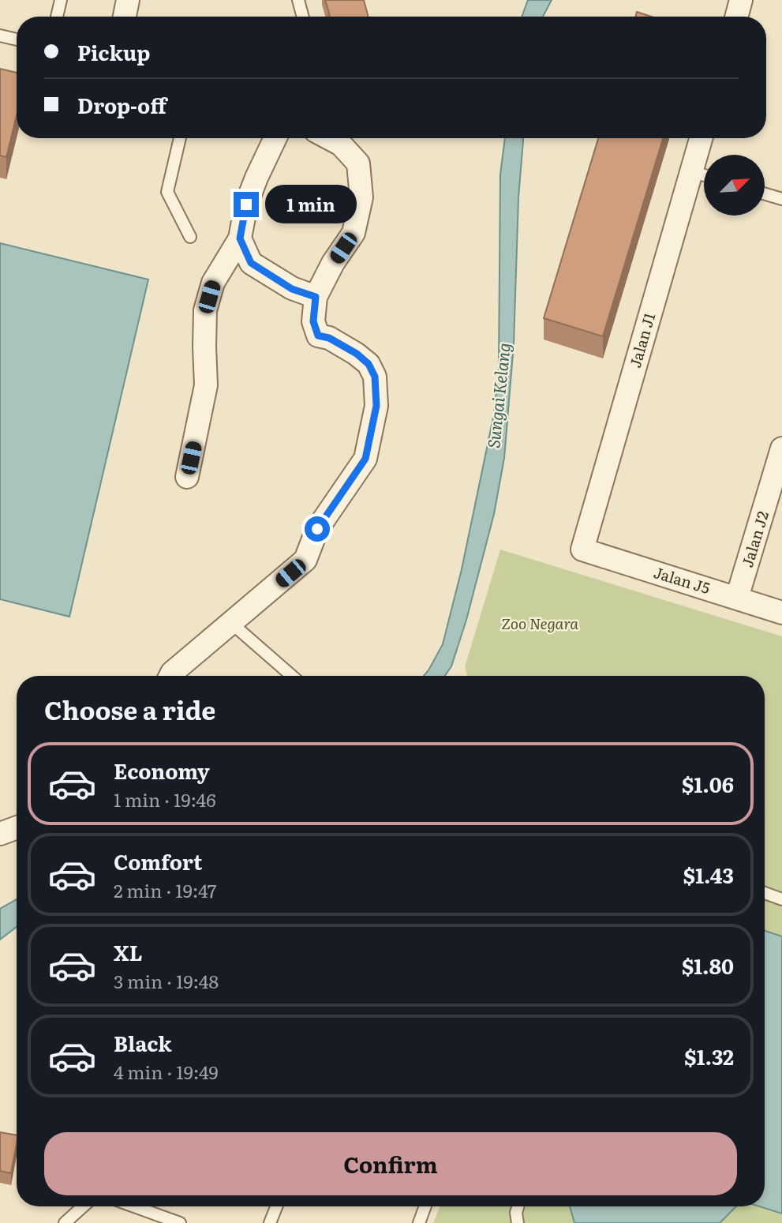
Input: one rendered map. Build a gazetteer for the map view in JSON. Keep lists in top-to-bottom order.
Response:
{
  "streets": {
    "street": ["Jalan J1", "Jalan J2", "Jalan J5"]
  },
  "crossings": [
    ["Jalan J1", "Jalan J5"],
    ["Jalan J2", "Jalan J5"]
  ],
  "water": ["Sungai Kelang"],
  "parks": ["Zoo Negara"],
  "north": "top right",
  "page": {
    "banner": ["Pickup", "Drop-off"],
    "bubble": "1 min",
    "heading": "Choose a ride",
    "list": [
      {
        "name": "Economy",
        "note": "1 min · 19:46",
        "value": "$1.06"
      },
      {
        "name": "Comfort",
        "note": "2 min · 19:47",
        "value": "$1.43"
      },
      {
        "name": "XL",
        "note": "3 min · 19:48",
        "value": "$1.80"
      },
      {
        "name": "Black",
        "note": "4 min · 19:49",
        "value": "$1.32"
      }
    ],
    "buttons": "Confirm"
  }
}
